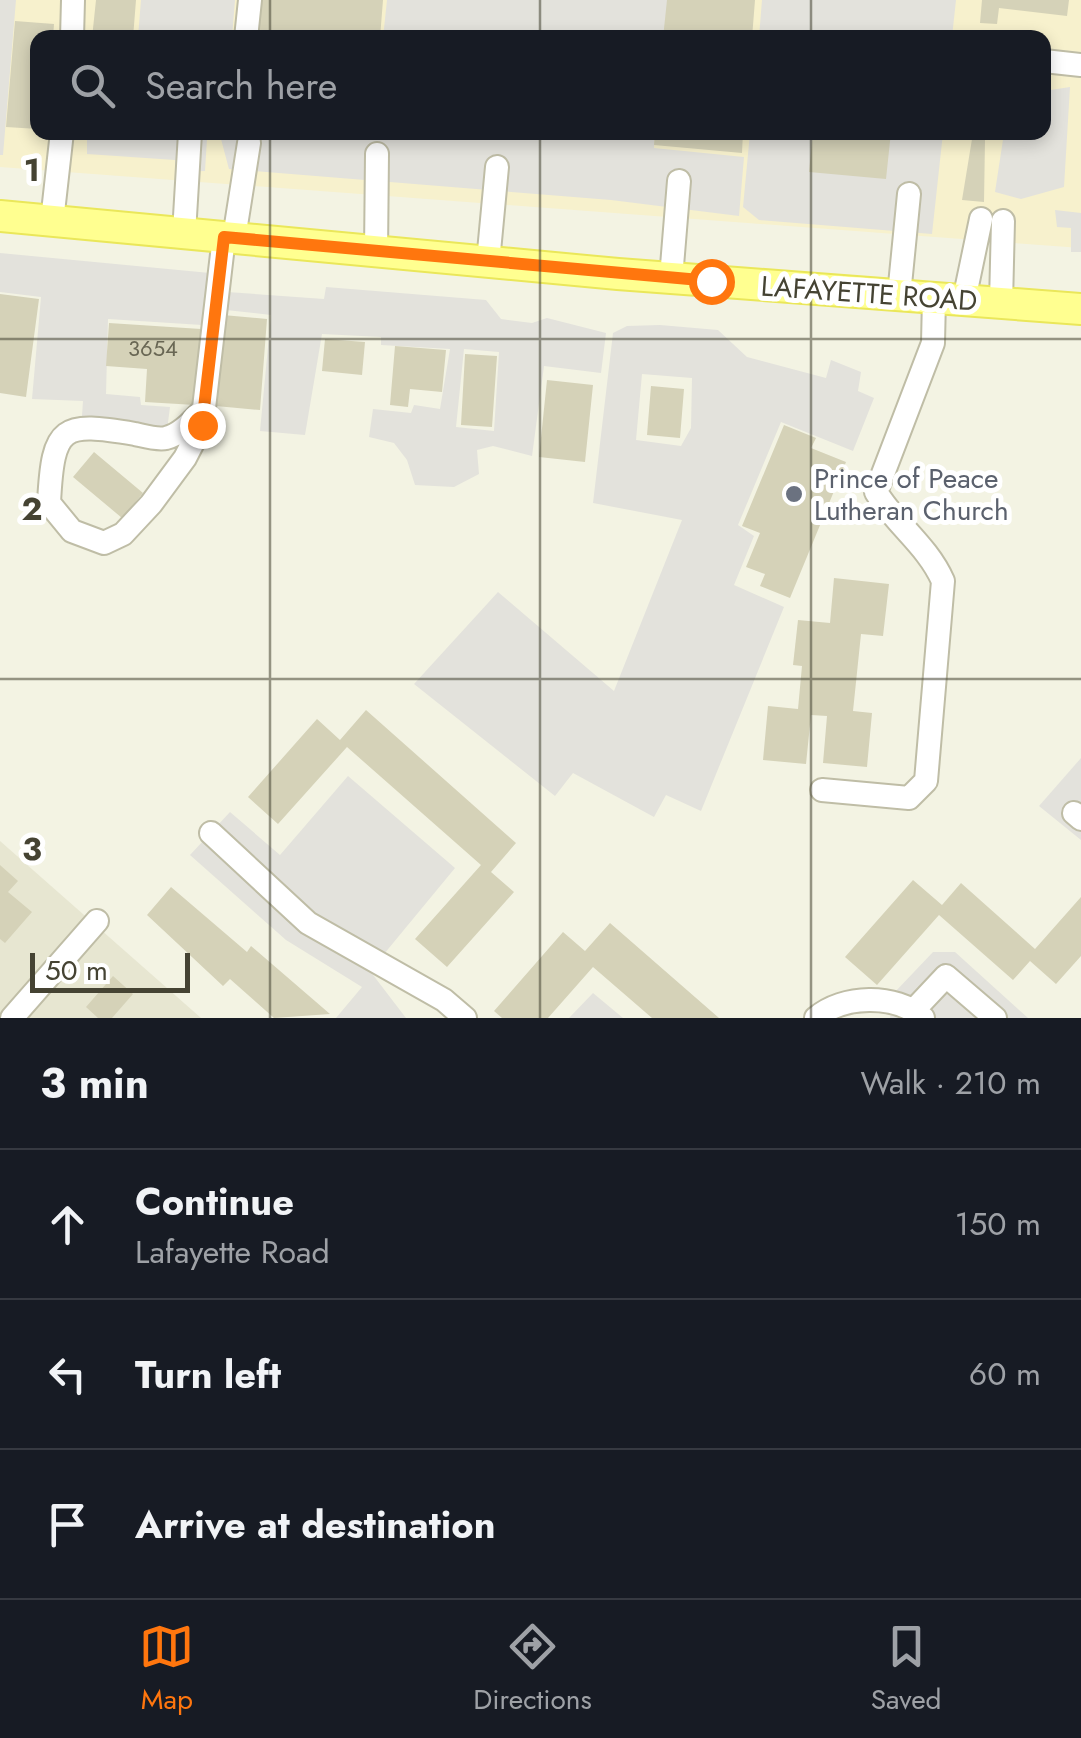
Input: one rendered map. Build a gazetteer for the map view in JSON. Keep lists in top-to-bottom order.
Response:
{
  "streets": {
    "main road": ["LAFAYETTE ROAD"]
  },
  "places": ["Prince of Peace Lutheran Church"],
  "house_numbers": ["3654"],
  "scale_bar": "50 m",
  "page": {
    "search": "Search here",
    "scale": "50 m",
    "heading": ["3 min", "Walk · 210 m"],
    "list": [
      ["Continue", "Lafayette Road", "150 m"],
      ["Turn left", "60 m"],
      "Arrive at destination"
    ],
    "nav": ["Map", "Directions", "Saved"]
  },
  "grid": {
    "rows": ["1", "2", "3"]
  }
}
